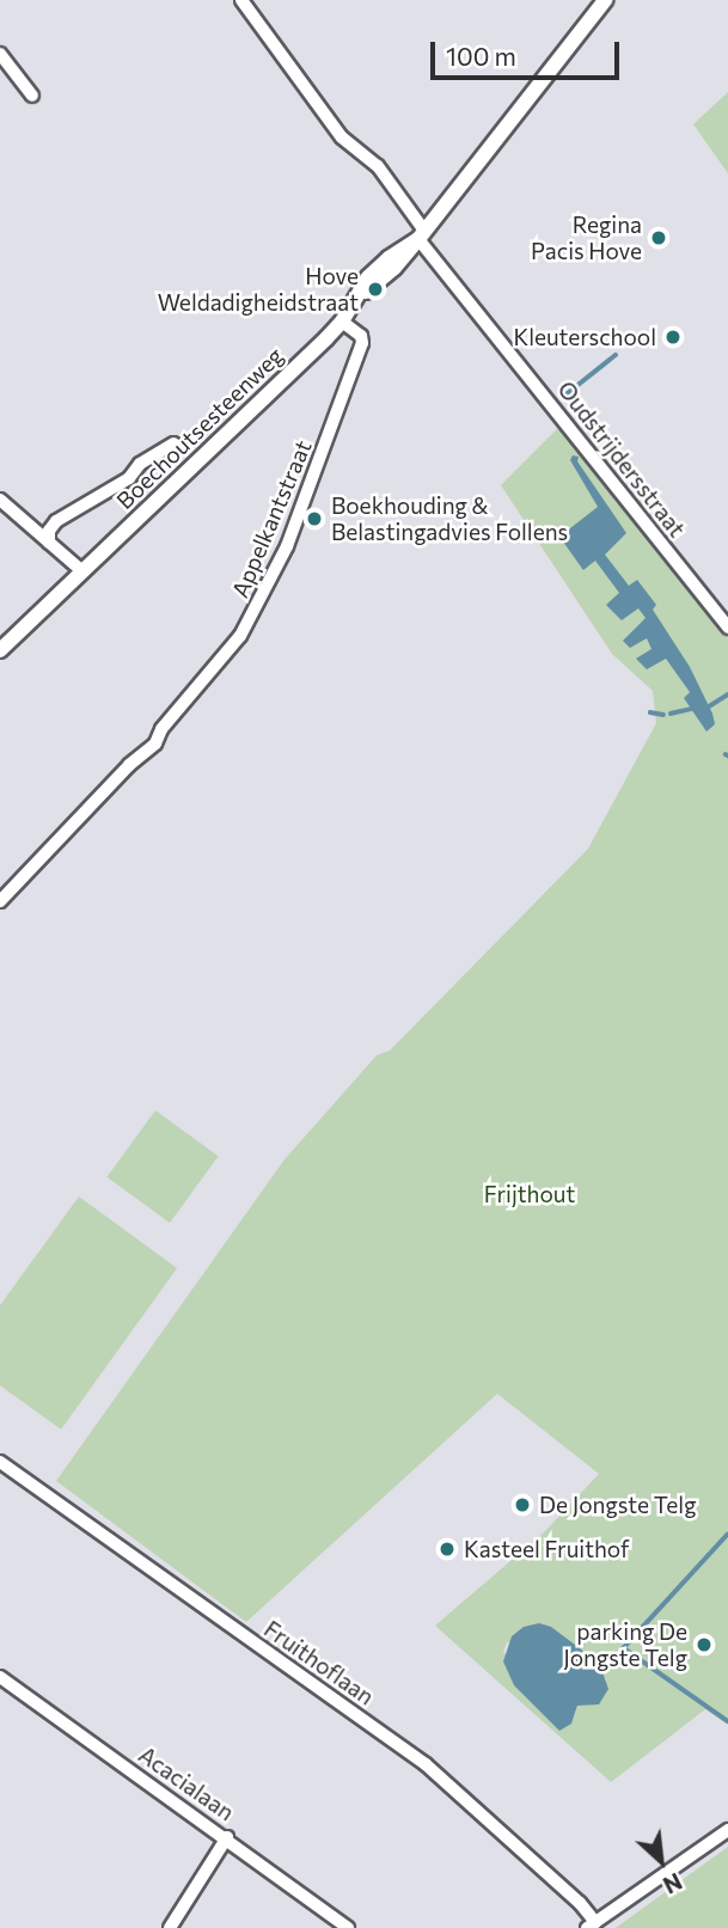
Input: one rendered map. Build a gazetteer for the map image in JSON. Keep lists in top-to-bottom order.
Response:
{
  "streets": {
    "street": [
      "Boechoutsesteenweg",
      "Oudstrijdersstraat",
      "Appelkantstraat",
      "Fruithoflaan",
      "Acacialaan"
    ]
  },
  "crossings": [
    ["Boechoutsesteenweg", "Oudstrijdersstraat"],
    ["Boechoutsesteenweg", "Appelkantstraat"]
  ],
  "parks": ["Frijthout"],
  "places": [
    "Regina Pacis Hove",
    "Hove Weldadigheidstraat",
    "Kleuterschool",
    "Boekhouding & Belastingadvies Follens",
    "De Jongste Telg",
    "Kasteel Fruithof",
    "parking De Jongste Telg"
  ],
  "scale_bar": "100 m",
  "north": "bottom right"
}
